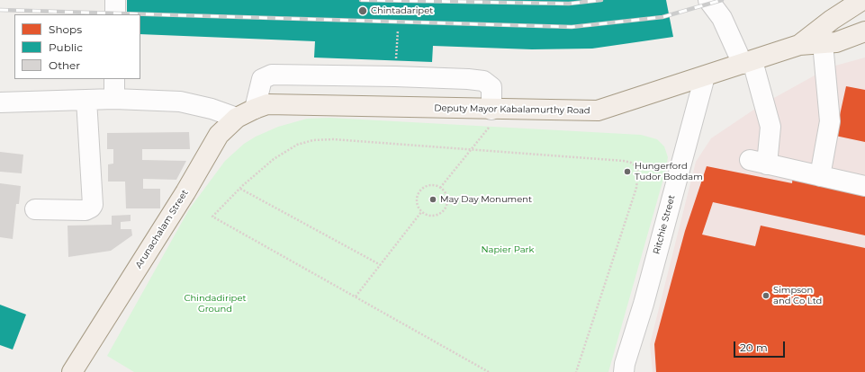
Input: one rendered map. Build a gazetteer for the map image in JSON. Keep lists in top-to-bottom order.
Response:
{
  "streets": {
    "main road": ["Deputy Mayor Kabalamurthy Road", "Arunachalam Street"],
    "street": ["Ritchie Street"]
  },
  "crossings": [
    ["Deputy Mayor Kabalamurthy Road", "Ritchie Street"],
    ["Deputy Mayor Kabalamurthy Road", "Arunachalam Street"]
  ],
  "parks": ["Napier Park", "Chindadiripet Ground"],
  "places": [
    "Chintadaripet",
    "Hungerford Tudor Boddam",
    "May Day Monument",
    "Simpson and Co Ltd"
  ],
  "legend": ["Shops", "Public", "Other"],
  "scale_bar": "20 m"
}
